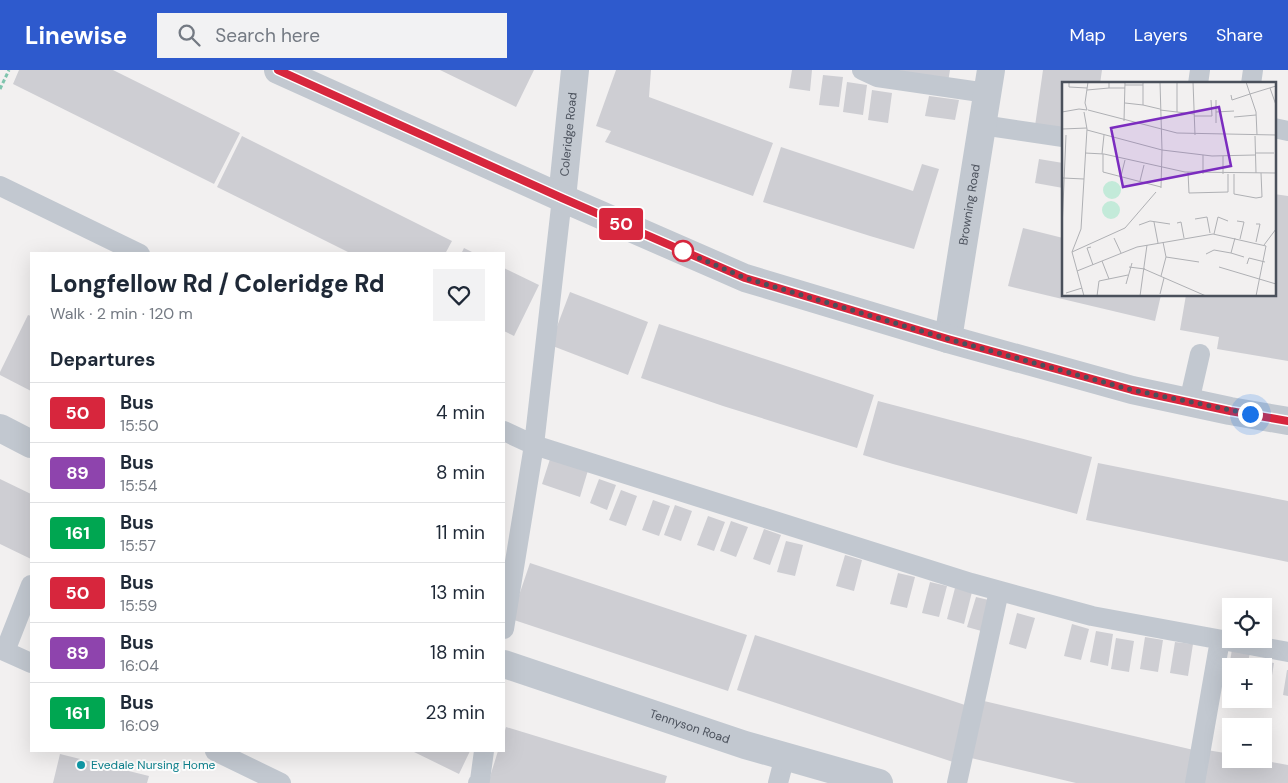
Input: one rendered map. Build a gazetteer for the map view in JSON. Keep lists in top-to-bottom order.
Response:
{
  "streets": {
    "street": ["Coleridge Road", "Browning Road", "Tennyson Road"]
  },
  "places": ["Evedale Nursing Home"],
  "lines": ["bus line 50"],
  "page": {
    "header": "Linewise",
    "search": "Search here",
    "nav": ["Map", "Layers", "Share"],
    "on_map": "50",
    "heading": [
      ["Longfellow Rd / Coleridge Rd", "Walk · 2 min · 120 m"],
      "Departures"
    ],
    "list": [
      {
        "mark": "50",
        "name": "Bus",
        "note": "15:50",
        "value": "4 min"
      },
      {
        "mark": "89",
        "name": "Bus",
        "note": "15:54",
        "value": "8 min"
      },
      {
        "mark": "161",
        "name": "Bus",
        "note": "15:57",
        "value": "11 min"
      },
      {
        "mark": "50",
        "name": "Bus",
        "note": "15:59",
        "value": "13 min"
      },
      {
        "mark": "89",
        "name": "Bus",
        "note": "16:04",
        "value": "18 min"
      },
      {
        "mark": "161",
        "name": "Bus",
        "note": "16:09",
        "value": "23 min"
      }
    ],
    "map_buttons": ["+", "−"]
  }
}
